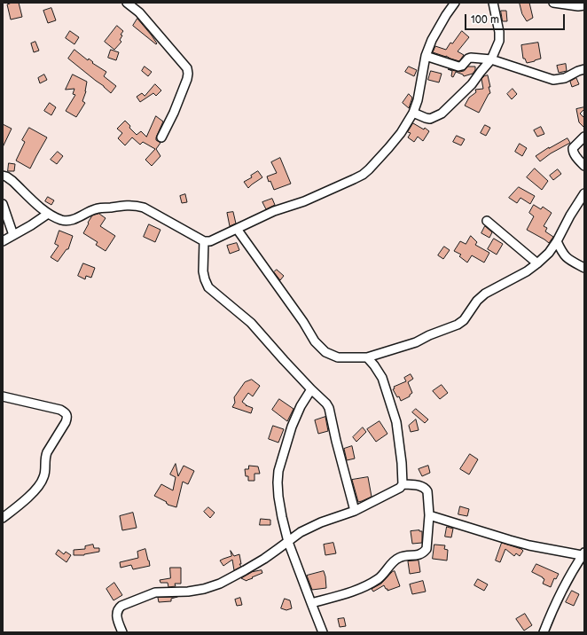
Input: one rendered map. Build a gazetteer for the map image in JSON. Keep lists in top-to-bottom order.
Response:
{
  "scale_bar": "100 m"
}
